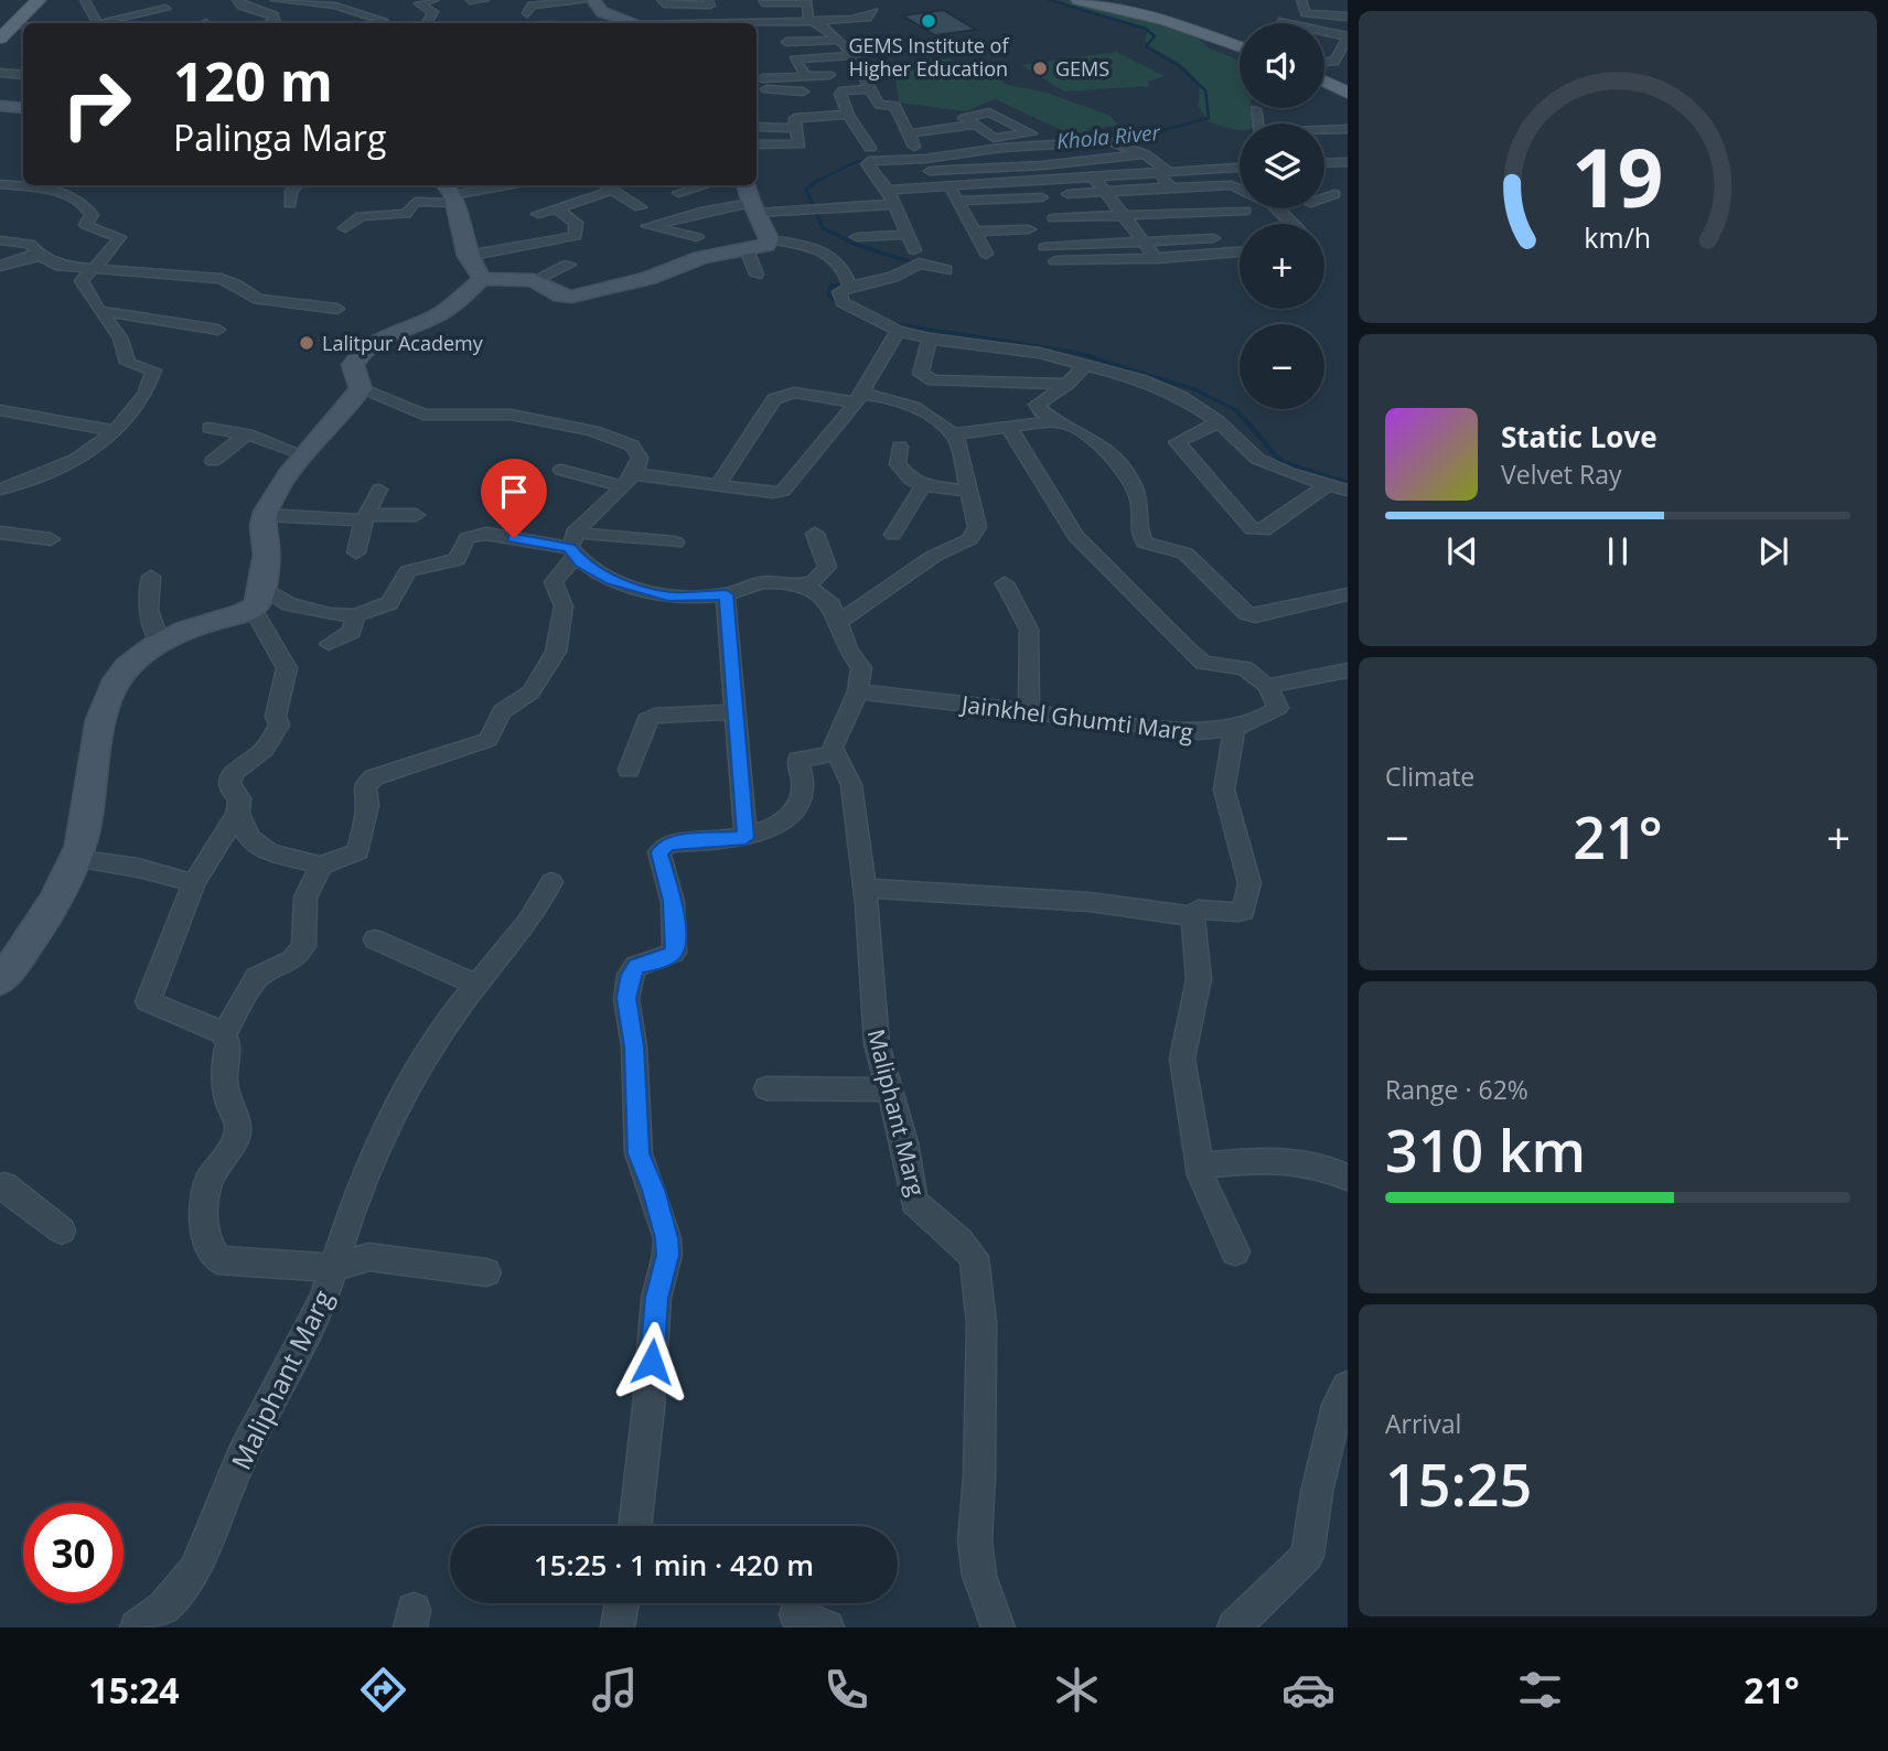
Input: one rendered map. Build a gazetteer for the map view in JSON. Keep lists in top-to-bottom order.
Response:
{
  "streets": {
    "street": ["Jainkhel Ghumti Marg", "Maliphant Marg"]
  },
  "water": ["Khola River"],
  "places": ["GEMS Institute of Higher Education", "GEMS", "Lalitpur Academy"],
  "page": {
    "map_buttons": ["+", "−"],
    "turn": ["120 m", "Palinga Marg"],
    "song": ["Static Love", "Velvet Ray"],
    "tile": [
      "Climate",
      ["Range · 62%", "310 km"],
      ["Arrival", "15:25"]
    ],
    "heat": ["−", "21°", "+"],
    "limit": "30",
    "trip": "15:25 · 1 min · 420 m",
    "tabs": ["15:24", "21°"],
    "gauge": ["19", "km/h"]
  }
}
